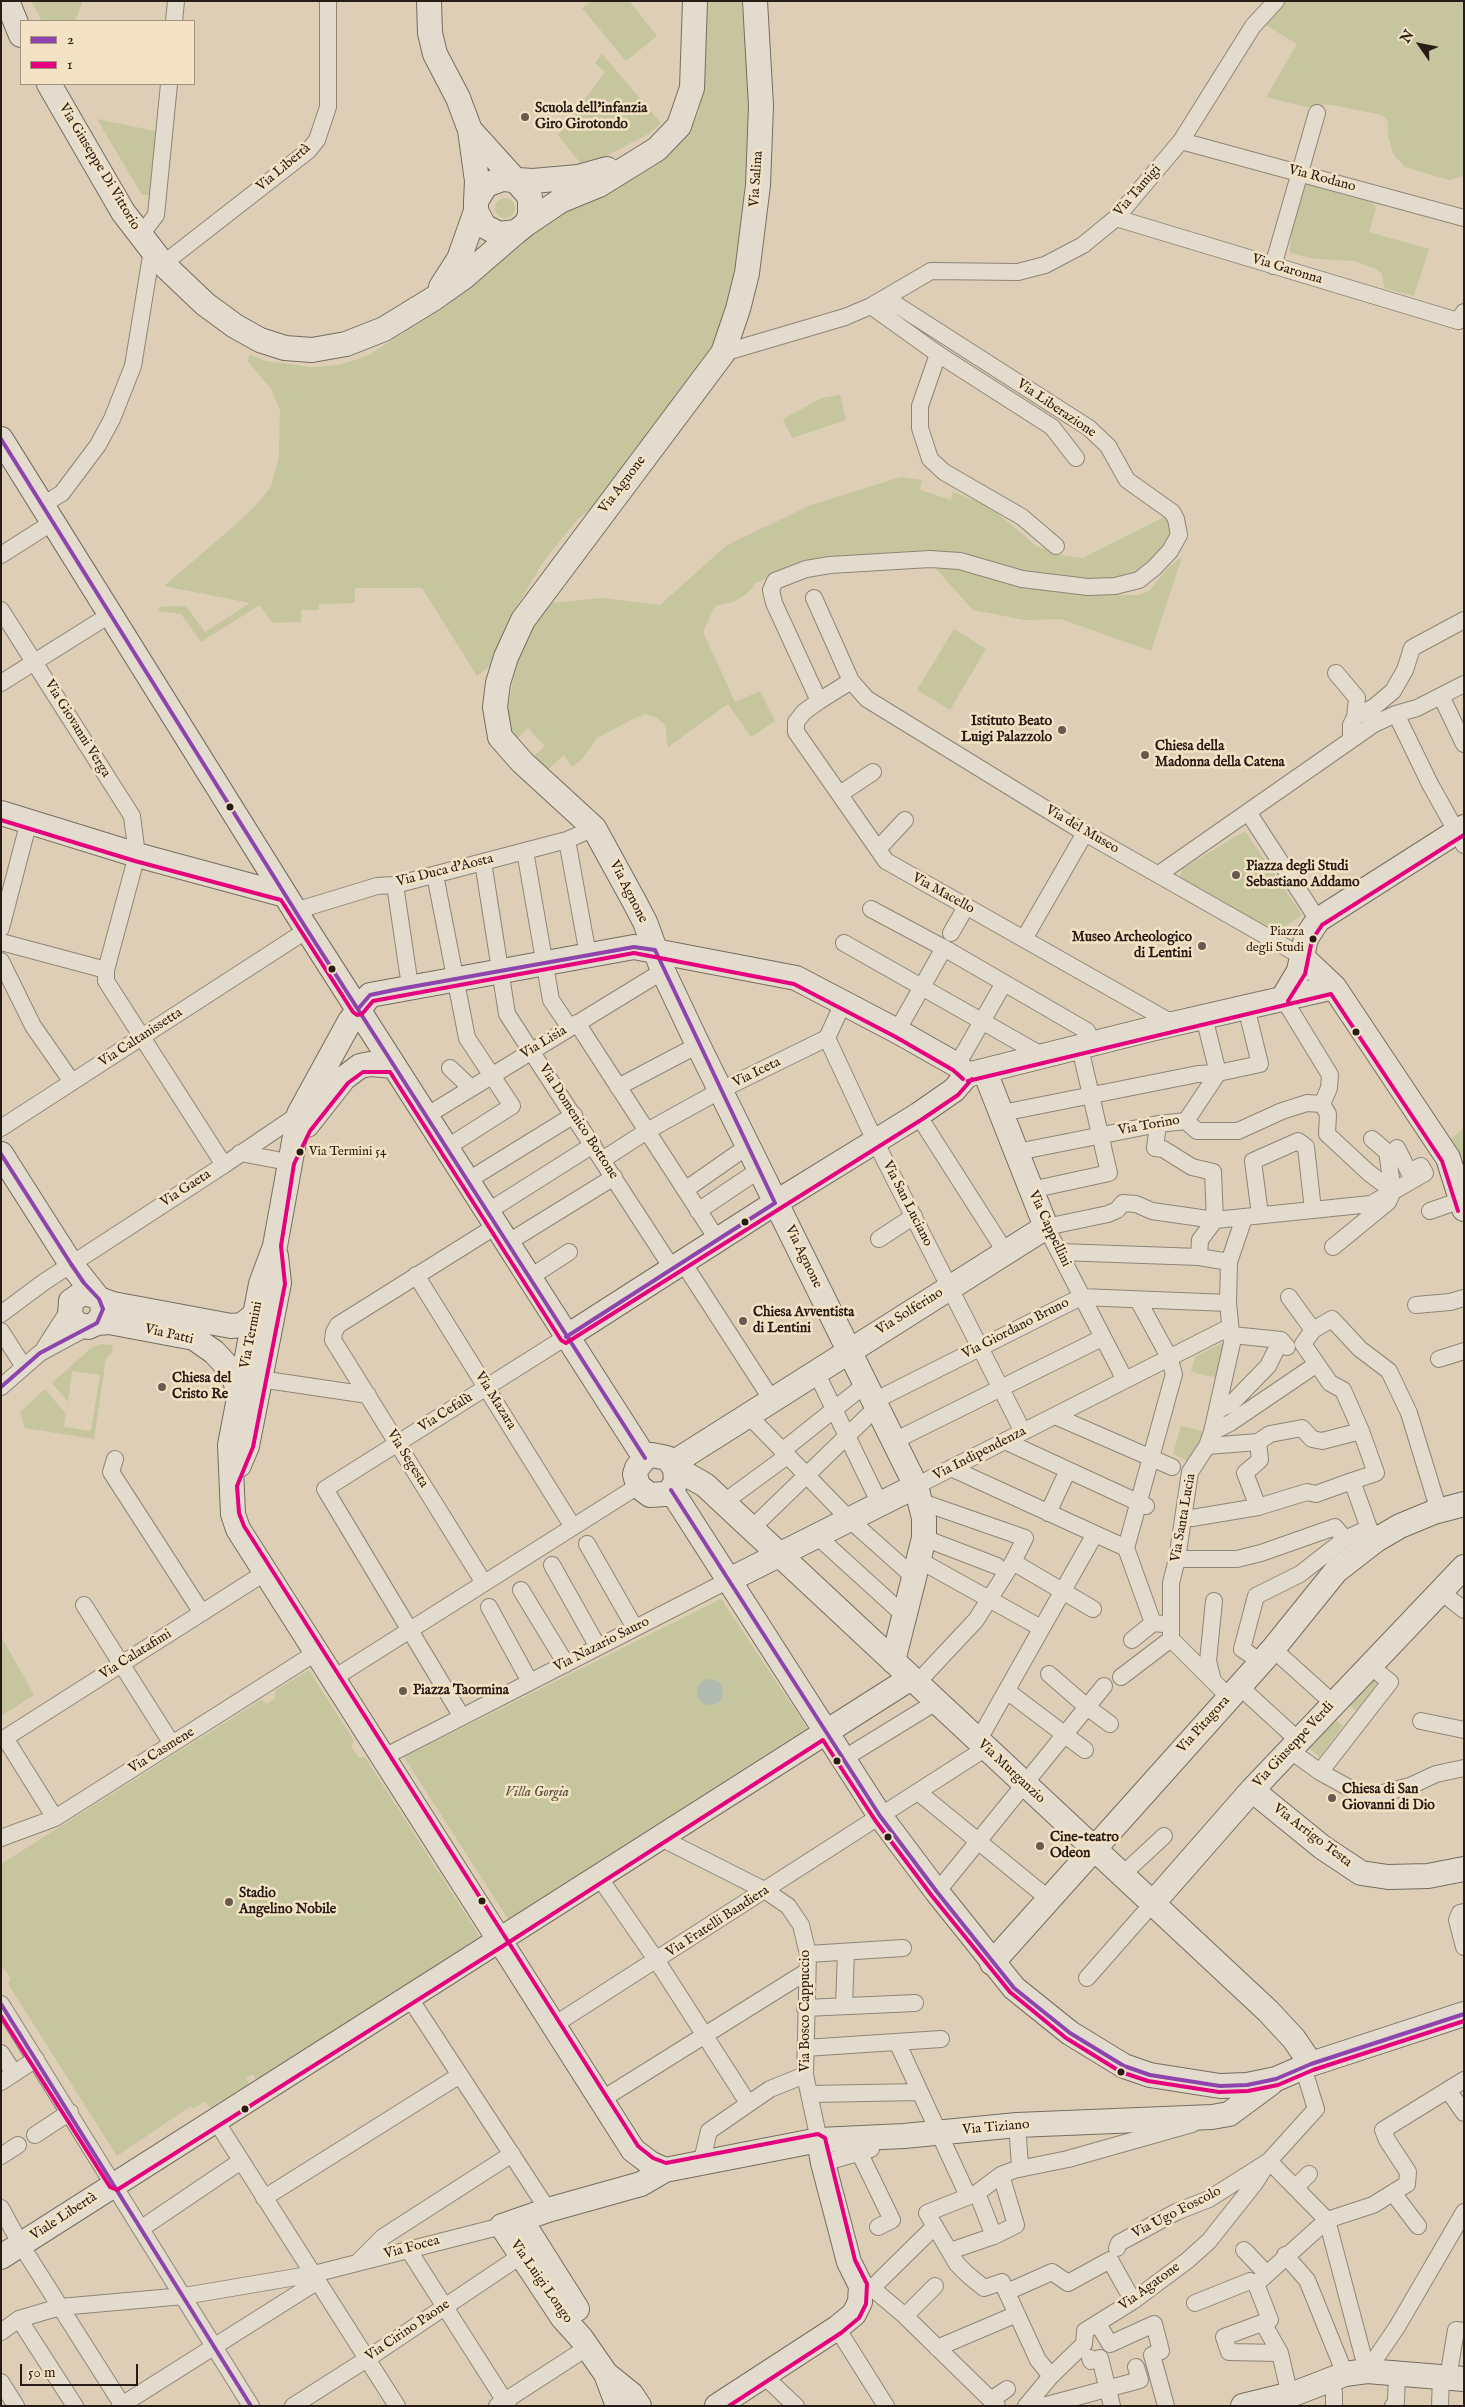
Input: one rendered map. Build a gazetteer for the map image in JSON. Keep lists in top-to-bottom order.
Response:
{
  "streets": {
    "main road": [
      "Via Giuseppe Di Vittorio",
      "Via Salina",
      "Via Agnone",
      "Via Cappellini",
      "Via Solferino",
      "Via Patti",
      "Via Termini",
      "Via Indipendenza",
      "Via Pitagora",
      "Via Giuseppe Verdi",
      "Via Murganzio",
      "Via Arrigo Testa",
      "Via Bosco Cappuccio",
      "Via Tiziano",
      "Viale Libertà",
      "Via Focea",
      "Via Luigi Longo"
    ],
    "street": [
      "Via Libertà",
      "Via Rodano",
      "Via Tamigi",
      "Via Garonna",
      "Via Liberazione",
      "Via Giovanni Verga",
      "Via del Museo",
      "Via Duca d'Aosta",
      "Via Macello",
      "Via Caltanissetta",
      "Via Lisia",
      "Via Iceta",
      "Via Domenico Bottone",
      "Via Torino",
      "Via Gaeta",
      "Via San Luciano",
      "Via Giordano Bruno",
      "Via Mazara",
      "Via Cefalù",
      "Via Segesta",
      "Via Santa Lucia",
      "Via Nazario Sauro",
      "Via Calatafimi",
      "Via Casmene",
      "Via Fratelli Bandiera",
      "Via Ugo Foscolo",
      "Via Agatone",
      "Via Cirino Paone"
    ]
  },
  "crossings": [
    ["Via Giuseppe Di Vittorio", "Via Libertà"],
    ["Via Salina", "Via Agnone"],
    ["Via Rodano", "Via Tamigi"],
    ["Via Tamigi", "Via Garonna"],
    ["Via Tamigi", "Via Liberazione"],
    ["Via Liberazione", "Via Macello"],
    ["Via Agnone", "Via Duca d'Aosta"],
    ["Via Agnone", "Via Lisia"],
    ["Via Agnone", "Via Iceta"],
    ["Via Agnone", "Via Solferino"],
    ["Via Agnone", "Via Giordano Bruno"],
    ["Via Agnone", "Via Indipendenza"],
    ["Via Agnone", "Via Murganzio"],
    ["Via del Museo", "Via Macello"],
    ["Via Duca d'Aosta", "Via Caltanissetta"],
    ["Via Duca d'Aosta", "Via Domenico Bottone"],
    ["Via Caltanissetta", "Via Gaeta"],
    ["Via Lisia", "Via Domenico Bottone"],
    ["Via Iceta", "Via Domenico Bottone"],
    ["Via Iceta", "Via San Luciano"],
    ["Via Domenico Bottone", "Via Solferino"],
    ["Via Torino", "Via Cappellini"],
    ["Via San Luciano", "Via Solferino"],
    ["Via San Luciano", "Via Giordano Bruno"],
    ["Via San Luciano", "Via Indipendenza"],
    ["Via Cappellini", "Via Solferino"],
    ["Via Cappellini", "Via Giordano Bruno"],
    ["Via Cappellini", "Via Indipendenza"],
    ["Via Solferino", "Via Murganzio"],
    ["Via Giordano Bruno", "Via Santa Lucia"],
    ["Via Patti", "Via Termini"],
    ["Via Termini", "Via Nazario Sauro"],
    ["Via Termini", "Via Calatafimi"],
    ["Via Termini", "Via Casmene"],
    ["Via Termini", "Via Fratelli Bandiera"],
    ["Via Termini", "Viale Libertà"],
    ["Via Termini", "Via Focea"],
    ["Via Mazara", "Via Cefalù"],
    ["Via Mazara", "Via Segesta"],
    ["Via Cefalù", "Via Segesta"],
    ["Via Indipendenza", "Via Santa Lucia"],
    ["Via Indipendenza", "Via Nazario Sauro"],
    ["Via Indipendenza", "Via Murganzio"],
    ["Via Calatafimi", "Via Casmene"],
    ["Via Pitagora", "Via Murganzio"],
    ["Via Giuseppe Verdi", "Via Murganzio"],
    ["Via Giuseppe Verdi", "Via Arrigo Testa"],
    ["Via Murganzio", "Via Fratelli Bandiera"],
    ["Via Murganzio", "Via Ugo Foscolo"],
    ["Via Murganzio", "Viale Libertà"],
    ["Via Fratelli Bandiera", "Via Bosco Cappuccio"],
    ["Via Bosco Cappuccio", "Via Tiziano"],
    ["Via Bosco Cappuccio", "Viale Libertà"],
    ["Via Bosco Cappuccio", "Via Focea"],
    ["Via Tiziano", "Via Focea"],
    ["Via Ugo Foscolo", "Via Agatone"],
    ["Via Focea", "Via Luigi Longo"],
    ["Via Luigi Longo", "Via Cirino Paone"]
  ],
  "parks": ["Villa Gorgia"],
  "places": [
    "Scuola dell'infanzia Giro Girotondo",
    "Istituto Beato Luigi Palazzolo",
    "Chiesa della Madonna della Catena",
    "Piazza degli Studi Sebastiano Addamo",
    "Piazza degli Studi",
    "Museo Archeologico di Lentini",
    "Via Termini 54",
    "Chiesa Avventista di Lentini",
    "Chiesa del Cristo Re",
    "Piazza Taormina",
    "Chiesa di San Giovanni di Dio",
    "Cine-teatro Odeon",
    "Stadio Angelino Nobile"
  ],
  "lines": ["transit line 2", "transit line 1"],
  "legend": ["2", "1"],
  "scale_bar": "50 m",
  "north": "top left"
}
